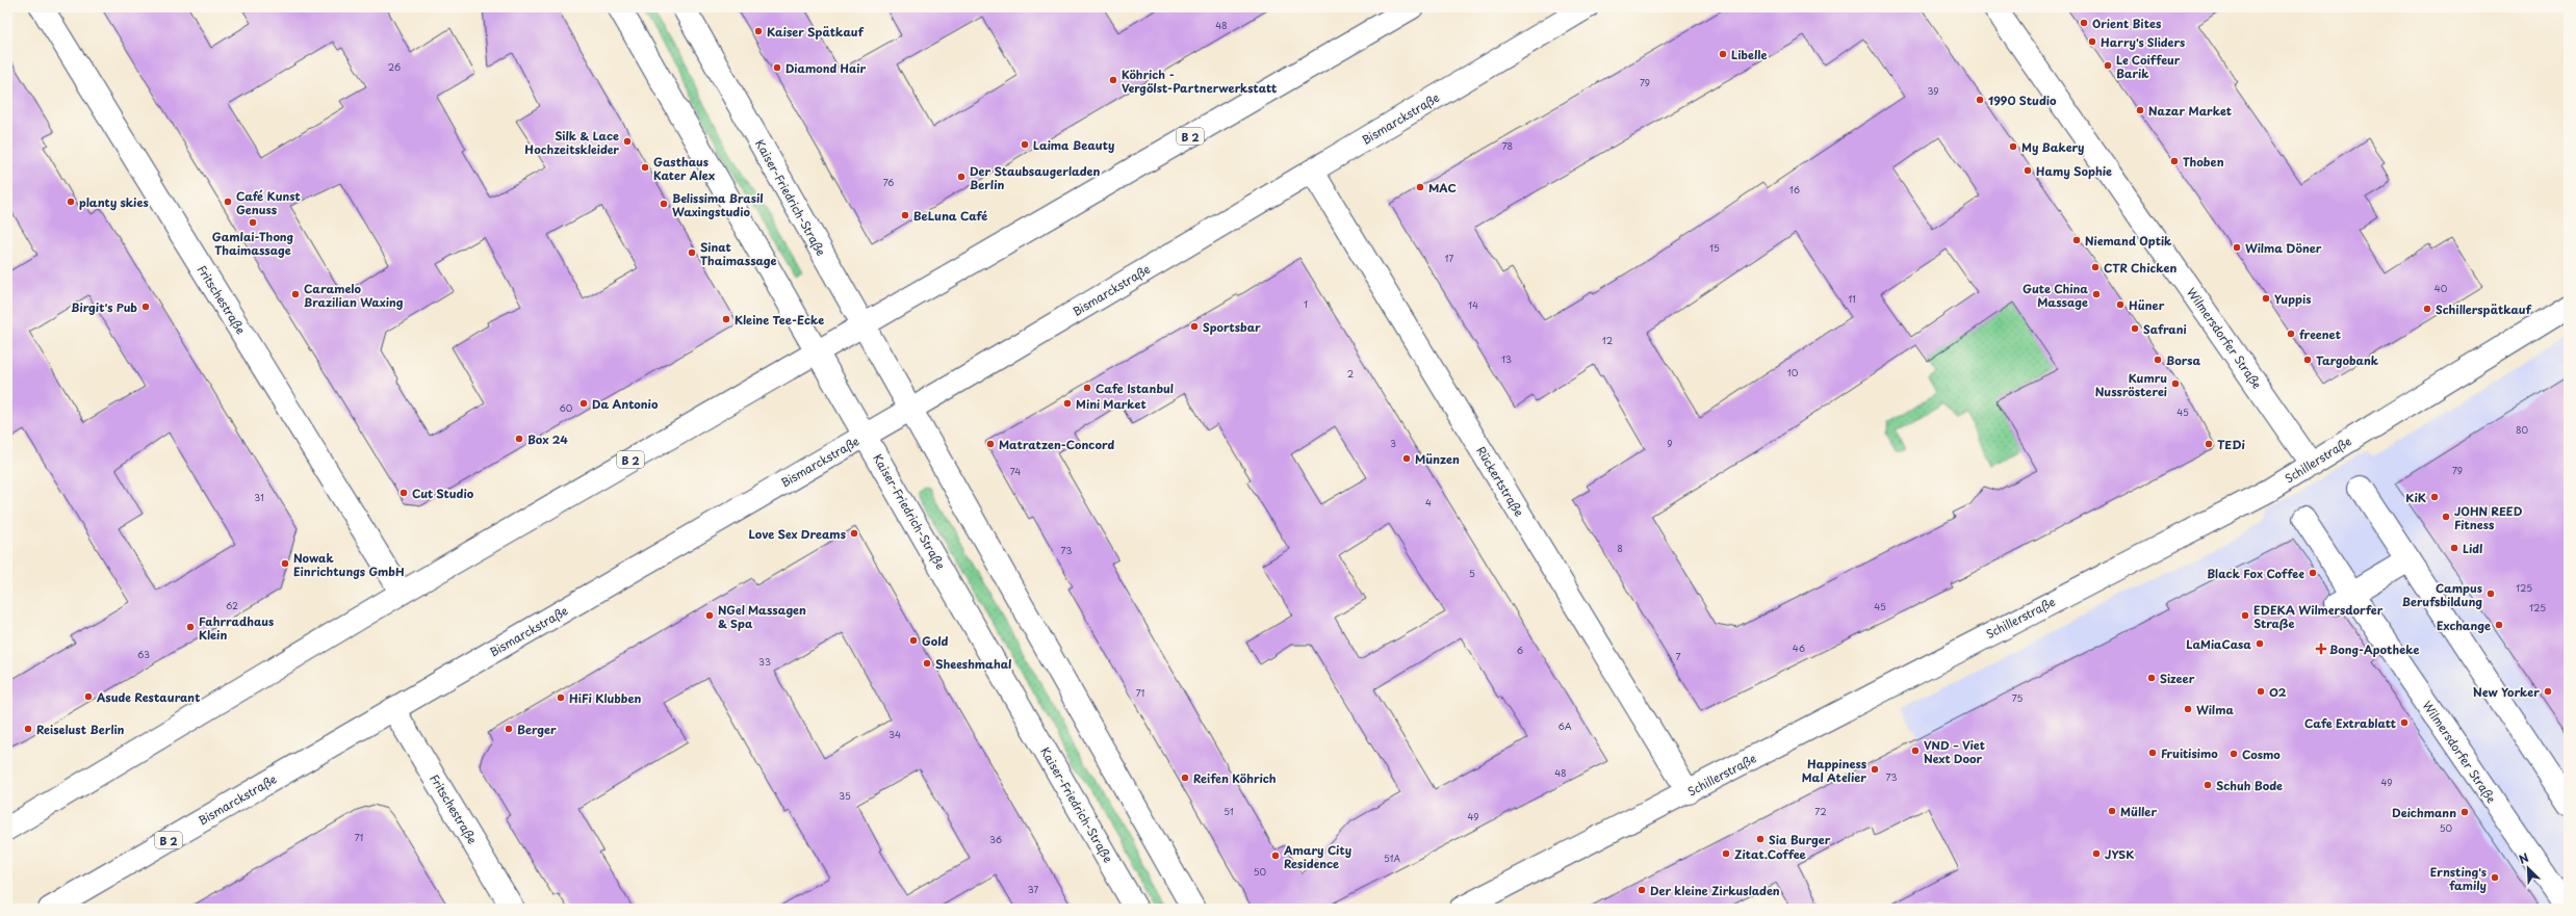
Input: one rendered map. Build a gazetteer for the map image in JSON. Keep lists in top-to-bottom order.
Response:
{
  "streets": {
    "main road": [
      "Bismarckstraße",
      "B 2",
      "Kaiser-Friedrich-Straße",
      "Fritschestraße",
      "Wilmersdorfer Straße",
      "Schillerstraße",
      "Rückertstraße"
    ]
  },
  "crossings": [
    ["Bismarckstraße", "Kaiser-Friedrich-Straße"],
    ["Bismarckstraße", "Fritschestraße"],
    ["Bismarckstraße", "Rückertstraße"],
    ["B 2", "Kaiser-Friedrich-Straße"],
    ["B 2", "Fritschestraße"],
    ["Wilmersdorfer Straße", "Schillerstraße"],
    ["Schillerstraße", "Rückertstraße"]
  ],
  "places": {
    "other": [
      "Orient Bites",
      "Kaiser Spätkauf",
      "Harry's Sliders",
      "Libelle",
      "Le Coiffeur Barik",
      "Diamond Hair",
      "Köhrich - Vergölst-Partnerwerkstatt",
      "1990 Studio",
      "Nazar Market",
      "Silk & Lace Hochzeitskleider",
      "Laima Beauty",
      "My Bakery",
      "Thoben",
      "Gasthaus Kater Alex",
      "Hamy Sophie",
      "Der Staubsaugerladen Berlin",
      "MAC",
      "planty skies",
      "Café Kunst Genuss",
      "Belissima Brasil Waxingstudio",
      "BeLuna Café",
      "Gamlai-Thong Thaimassage",
      "Niemand Optik",
      "Wilma Döner",
      "Sinat Thaimassage",
      "CTR Chicken",
      "Caramelo Brazilian Waxing",
      "Gute China Massage",
      "Yuppis",
      "Hüner",
      "Birgit's Pub",
      "Schillerspätkauf",
      "Kleine Tee-Ecke",
      "Sportsbar",
      "Safrani",
      "freenet",
      "Borsa",
      "Targobank",
      "Kumru Nussrösterei",
      "Cafe Istanbul",
      "Da Antonio",
      "Mini Market",
      "Box 24",
      "Matratzen-Concord",
      "TEDi",
      "Münzen",
      "Cut Studio",
      "KiK",
      "JOHN REED Fitness",
      "Love Sex Dreams",
      "Lidl",
      "Nowak Einrichtungs GmbH",
      "Black Fox Coffee",
      "Campus Berufsbildung",
      "NGel Massagen & Spa",
      "EDEKA Wilmersdorfer Straße",
      "Exchange",
      "Fahrradhaus Klein",
      "Gold",
      "LaMiaCasa",
      "Sheeshmahal",
      "Sizeer",
      "O2",
      "New Yorker",
      "Asude Restaurant",
      "HiFi Klubben",
      "Wilma",
      "Cafe Extrablatt",
      "Reiselust Berlin",
      "Berger",
      "VND – Viet Next Door",
      "Fruitisimo",
      "Cosmo",
      "Happiness Mal Atelier",
      "Reifen Köhrich",
      "Schuh Bode",
      "Müller",
      "Deichmann",
      "Sia Burger",
      "Zitat.Coffee",
      "JYSK",
      "Amary City Residence",
      "Ernsting's family",
      "Der kleine Zirkusladen"
    ],
    "health": ["Bong-Apotheke"]
  },
  "house_numbers": [
    "48",
    "26",
    "79",
    "39",
    "78",
    "76",
    "16",
    "15",
    "17",
    "40",
    "11",
    "1",
    "14",
    "12",
    "13",
    "10",
    "2",
    "60",
    "45",
    "80",
    "3",
    "9",
    "79",
    "74",
    "31",
    "4",
    "8",
    "73",
    "5",
    "125",
    "62",
    "45",
    "125",
    "46",
    "6",
    "63",
    "7",
    "33",
    "71",
    "75",
    "6A",
    "34",
    "48",
    "73",
    "49",
    "35",
    "51",
    "72",
    "49",
    "50",
    "71",
    "36",
    "51A",
    "50",
    "37"
  ],
  "north": "top left"
}
